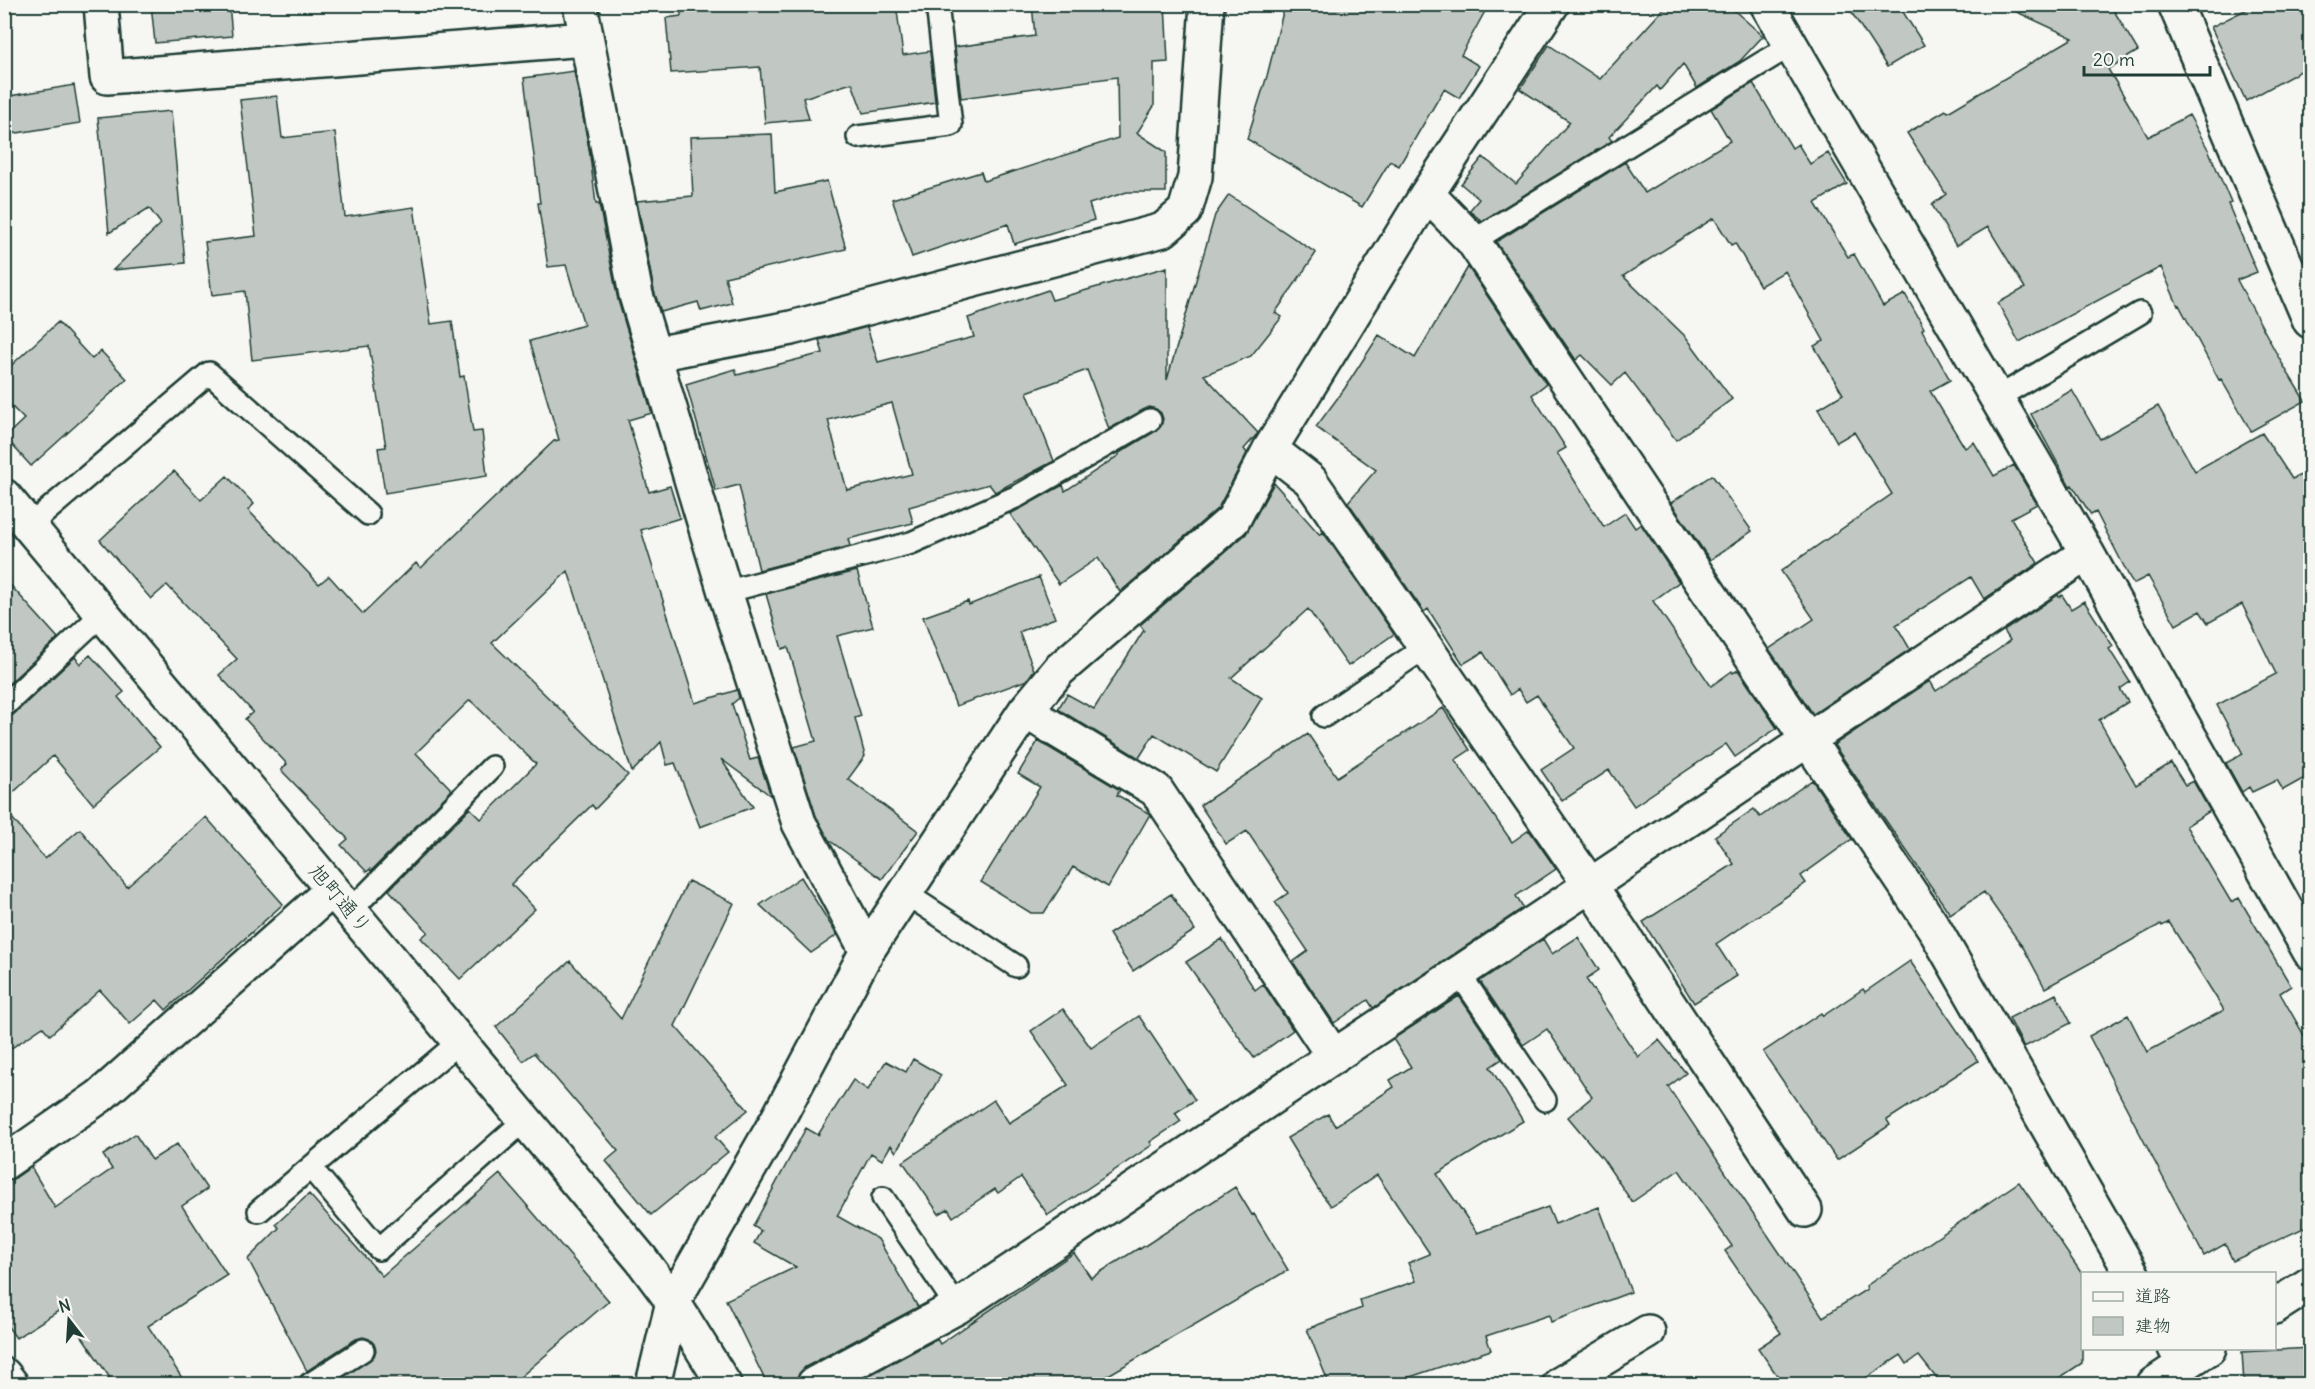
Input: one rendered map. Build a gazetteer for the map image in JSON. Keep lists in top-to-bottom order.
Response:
{
  "streets": {
    "street": ["旭町通り"]
  },
  "legend": ["道路", "建物"],
  "scale_bar": "20 m",
  "north": "top"
}
